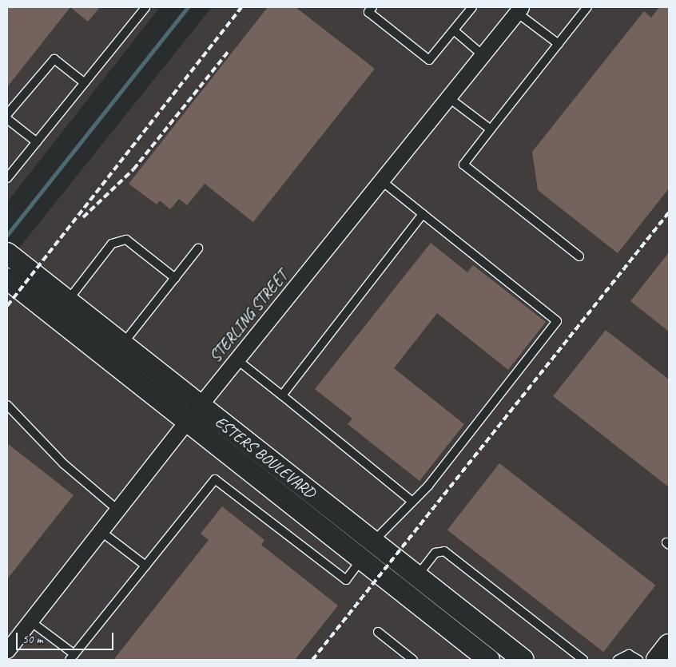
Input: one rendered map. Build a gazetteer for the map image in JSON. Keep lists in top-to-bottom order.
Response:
{
  "streets": {
    "main road": ["ESTERS BOULEVARD"],
    "street": ["STERLING STREET"]
  },
  "crossings": [
    ["STERLING STREET", "ESTERS BOULEVARD"]
  ],
  "scale_bar": "50 m"
}
